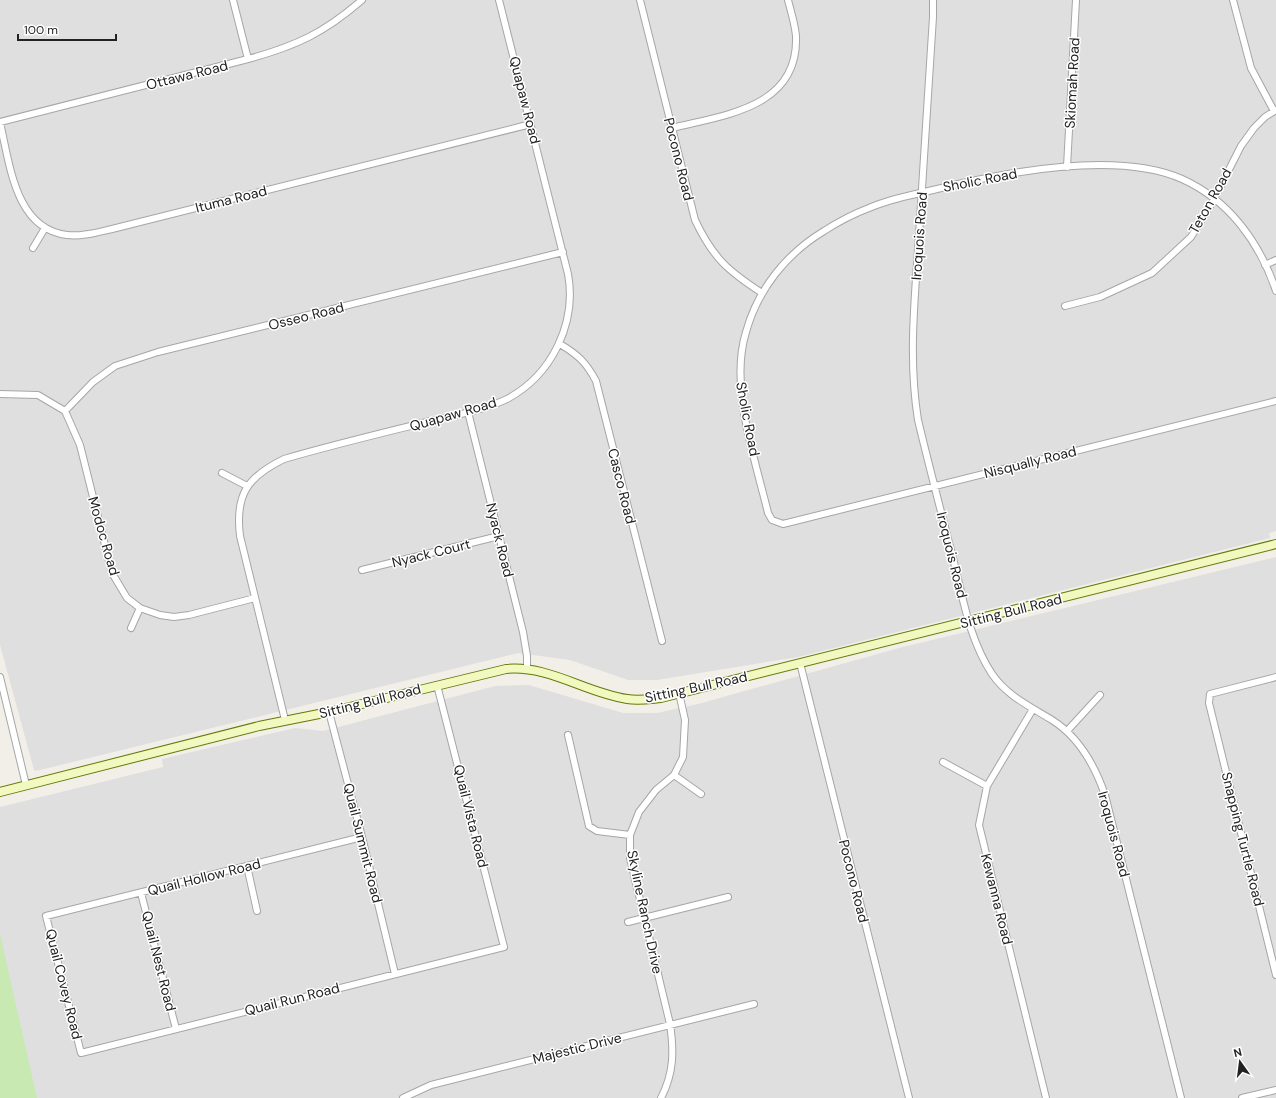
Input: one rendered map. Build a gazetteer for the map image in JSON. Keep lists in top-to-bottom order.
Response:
{
  "streets": {
    "street": [
      "Ottawa Road",
      "Skiomah Road",
      "Quapaw Road",
      "Pocono Road",
      "Sholic Road",
      "Ituma Road",
      "Teton Road",
      "Iroquois Road",
      "Osseo Road",
      "Nisqually Road",
      "Casco Road",
      "Modoc Road",
      "Nyack Road",
      "Nyack Court",
      "Sitting Bull Road",
      "Quail Vista Road",
      "Snapping Turtle Road",
      "Quail Summit Road",
      "Quail Hollow Road",
      "Kewanna Road",
      "Skyline Ranch Drive",
      "Quail Nest Road",
      "Quail Covey Road",
      "Quail Run Road",
      "Majestic Drive"
    ]
  },
  "crossings": [
    ["Ottawa Road", "Ituma Road"],
    ["Skiomah Road", "Sholic Road"],
    ["Quapaw Road", "Ituma Road"],
    ["Quapaw Road", "Osseo Road"],
    ["Quapaw Road", "Casco Road"],
    ["Quapaw Road", "Modoc Road"],
    ["Quapaw Road", "Nyack Road"],
    ["Quapaw Road", "Sitting Bull Road"],
    ["Pocono Road", "Sholic Road"],
    ["Pocono Road", "Sitting Bull Road"],
    ["Sholic Road", "Teton Road"],
    ["Sholic Road", "Iroquois Road"],
    ["Sholic Road", "Nisqually Road"],
    ["Iroquois Road", "Nisqually Road"],
    ["Iroquois Road", "Sitting Bull Road"],
    ["Iroquois Road", "Kewanna Road"],
    ["Osseo Road", "Modoc Road"],
    ["Nyack Road", "Nyack Court"],
    ["Nyack Road", "Sitting Bull Road"],
    ["Sitting Bull Road", "Quail Vista Road"],
    ["Sitting Bull Road", "Quail Summit Road"],
    ["Sitting Bull Road", "Skyline Ranch Drive"],
    ["Quail Vista Road", "Quail Run Road"],
    ["Quail Summit Road", "Quail Hollow Road"],
    ["Quail Summit Road", "Quail Run Road"],
    ["Quail Hollow Road", "Quail Nest Road"],
    ["Quail Hollow Road", "Quail Covey Road"],
    ["Skyline Ranch Drive", "Majestic Drive"],
    ["Quail Nest Road", "Quail Run Road"],
    ["Quail Covey Road", "Quail Run Road"]
  ],
  "scale_bar": "100 m",
  "north": "top"
}
